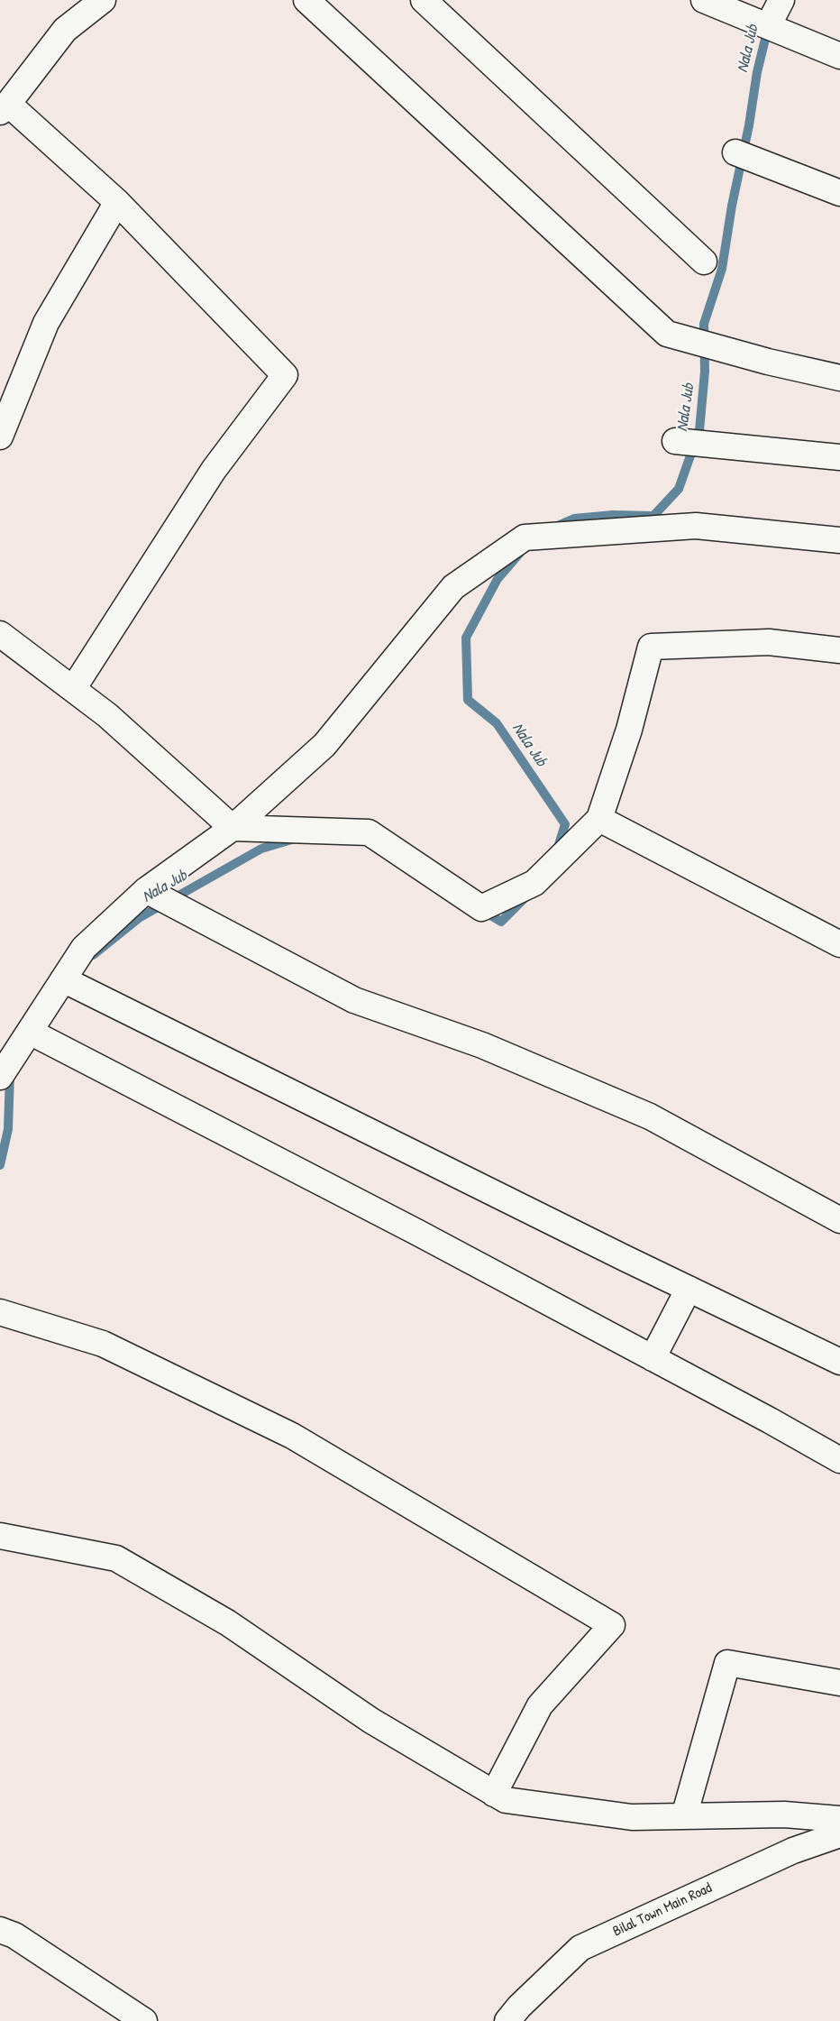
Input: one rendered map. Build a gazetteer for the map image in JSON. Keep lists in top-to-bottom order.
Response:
{
  "streets": {
    "street": ["Bilal Town Main Road"]
  },
  "water": ["Nala Jub"]
}
